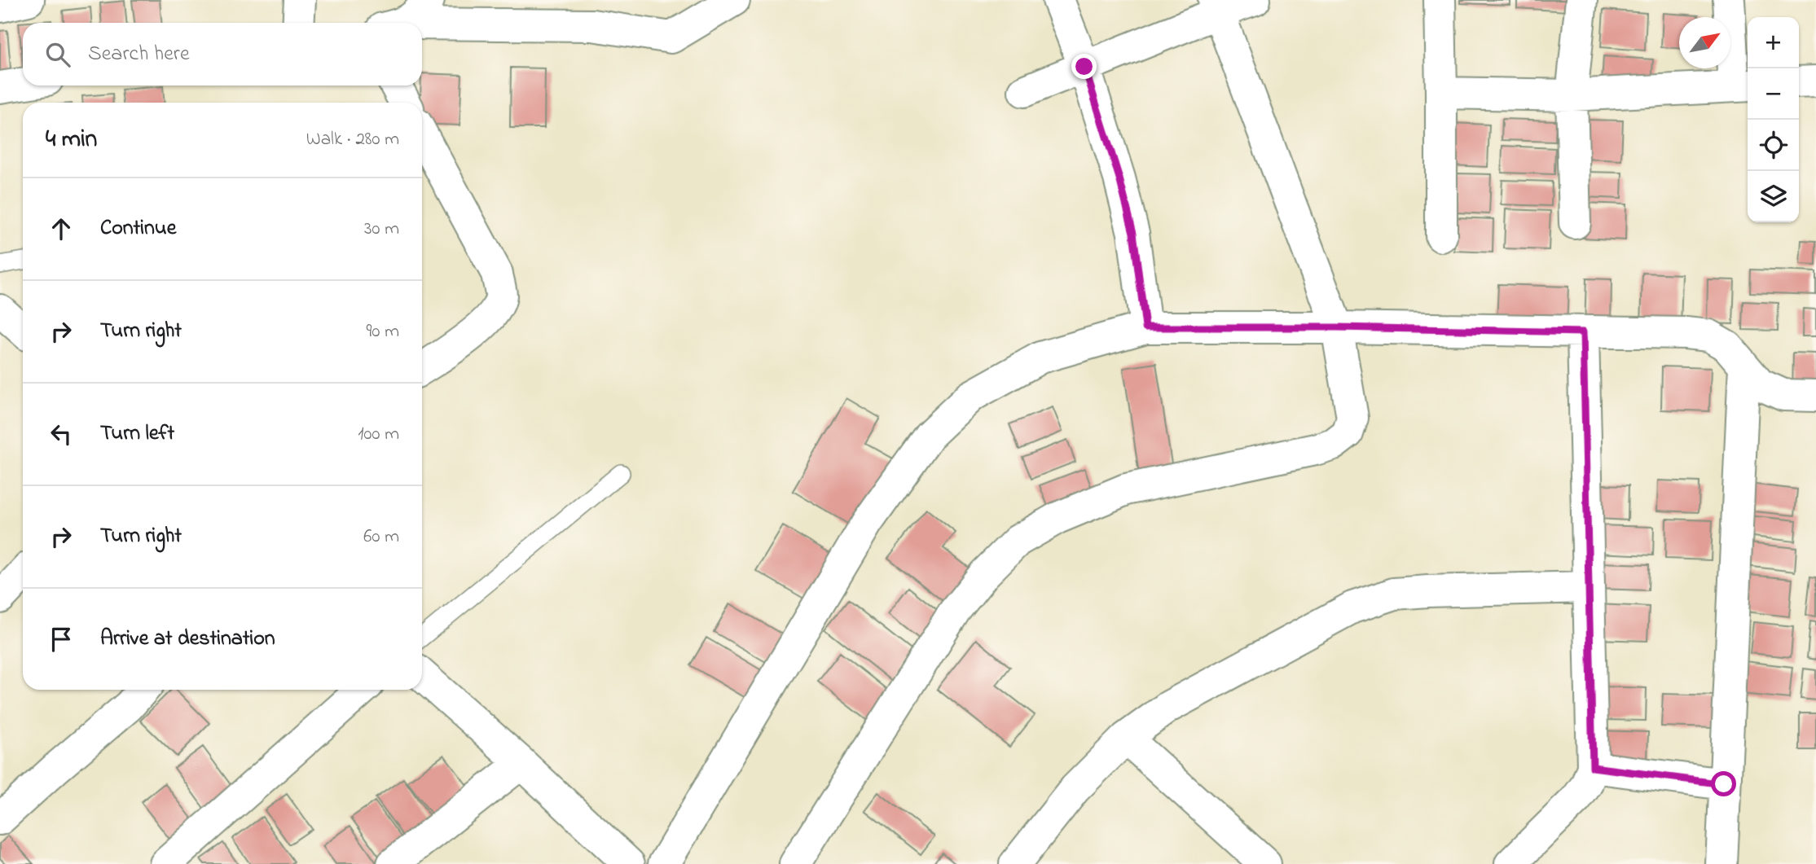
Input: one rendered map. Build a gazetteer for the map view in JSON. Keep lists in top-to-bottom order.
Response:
{
  "north": "top right",
  "page": {
    "map_buttons": ["+", "−"],
    "search": "Search here",
    "heading": ["4 min", "Walk · 280 m"],
    "list": [
      ["Continue", "30 m"],
      ["Turn right", "90 m"],
      ["Turn left", "100 m"],
      ["Turn right", "60 m"],
      "Arrive at destination"
    ]
  }
}
